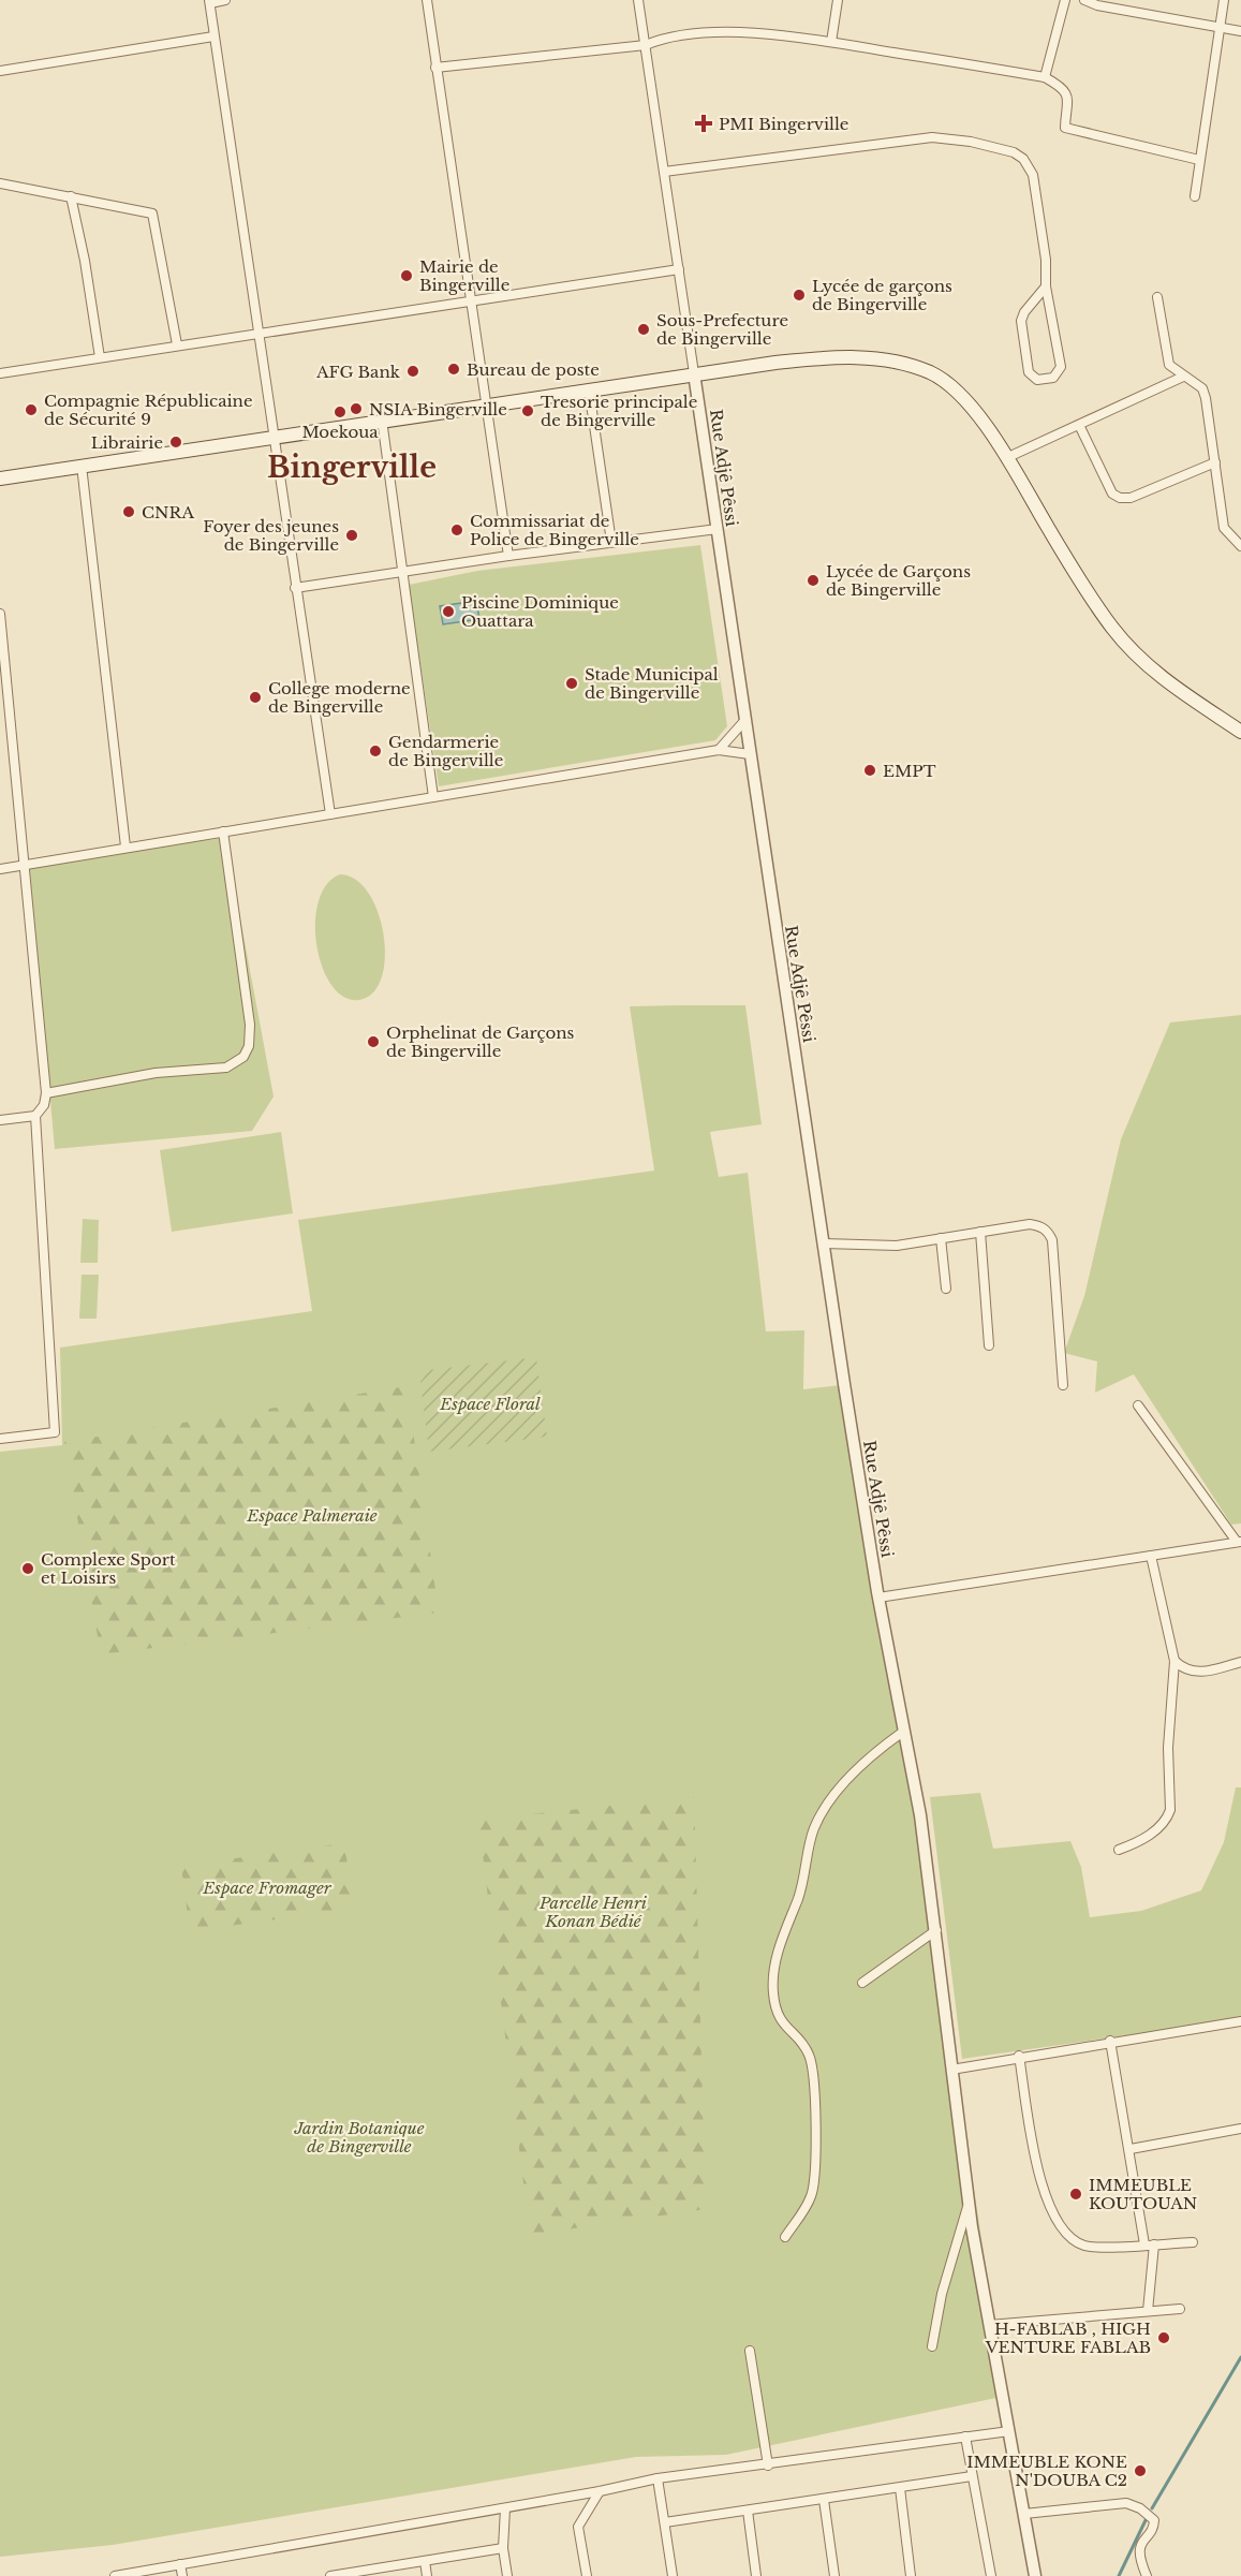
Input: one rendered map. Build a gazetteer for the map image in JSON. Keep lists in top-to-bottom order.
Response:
{
  "streets": {
    "street": ["Rue Adjê Pêssi"]
  },
  "districts": ["Bingerville"],
  "parks": [
    "Espace Floral",
    "Espace Palmeraie",
    "Espace Fromager",
    "Parcelle Henri Konan Bédié",
    "Jardin Botanique de Bingerville"
  ],
  "places": {
    "health": ["PMI Bingerville"],
    "other": [
      "Mairie de Bingerville",
      "Lycée de garçons de Bingerville",
      "Sous-Prefecture de Bingerville",
      "Bureau de poste",
      "AFG Bank",
      "NSIA Bingerville",
      "Compagnie Républicaine de Sécurité 9",
      "Tresorie principale de Bingerville",
      "Moekoua",
      "Librairie",
      "CNRA",
      "Commissariat de Police de Bingerville",
      "Foyer des jeunes de Bingerville",
      "Lycée de Garçons de Bingerville",
      "Piscine Dominique Ouattara",
      "Stade Municipal de Bingerville",
      "College moderne de Bingerville",
      "Gendarmerie de Bingerville",
      "EMPT",
      "Orphelinat de Garçons de Bingerville",
      "Complexe Sport et Loisirs",
      "IMMEUBLE KOUTOUAN",
      "H-FABLAB , HIGH VENTURE FABLAB",
      "IMMEUBLE KONE N'DOUBA C2"
    ]
  }
}
